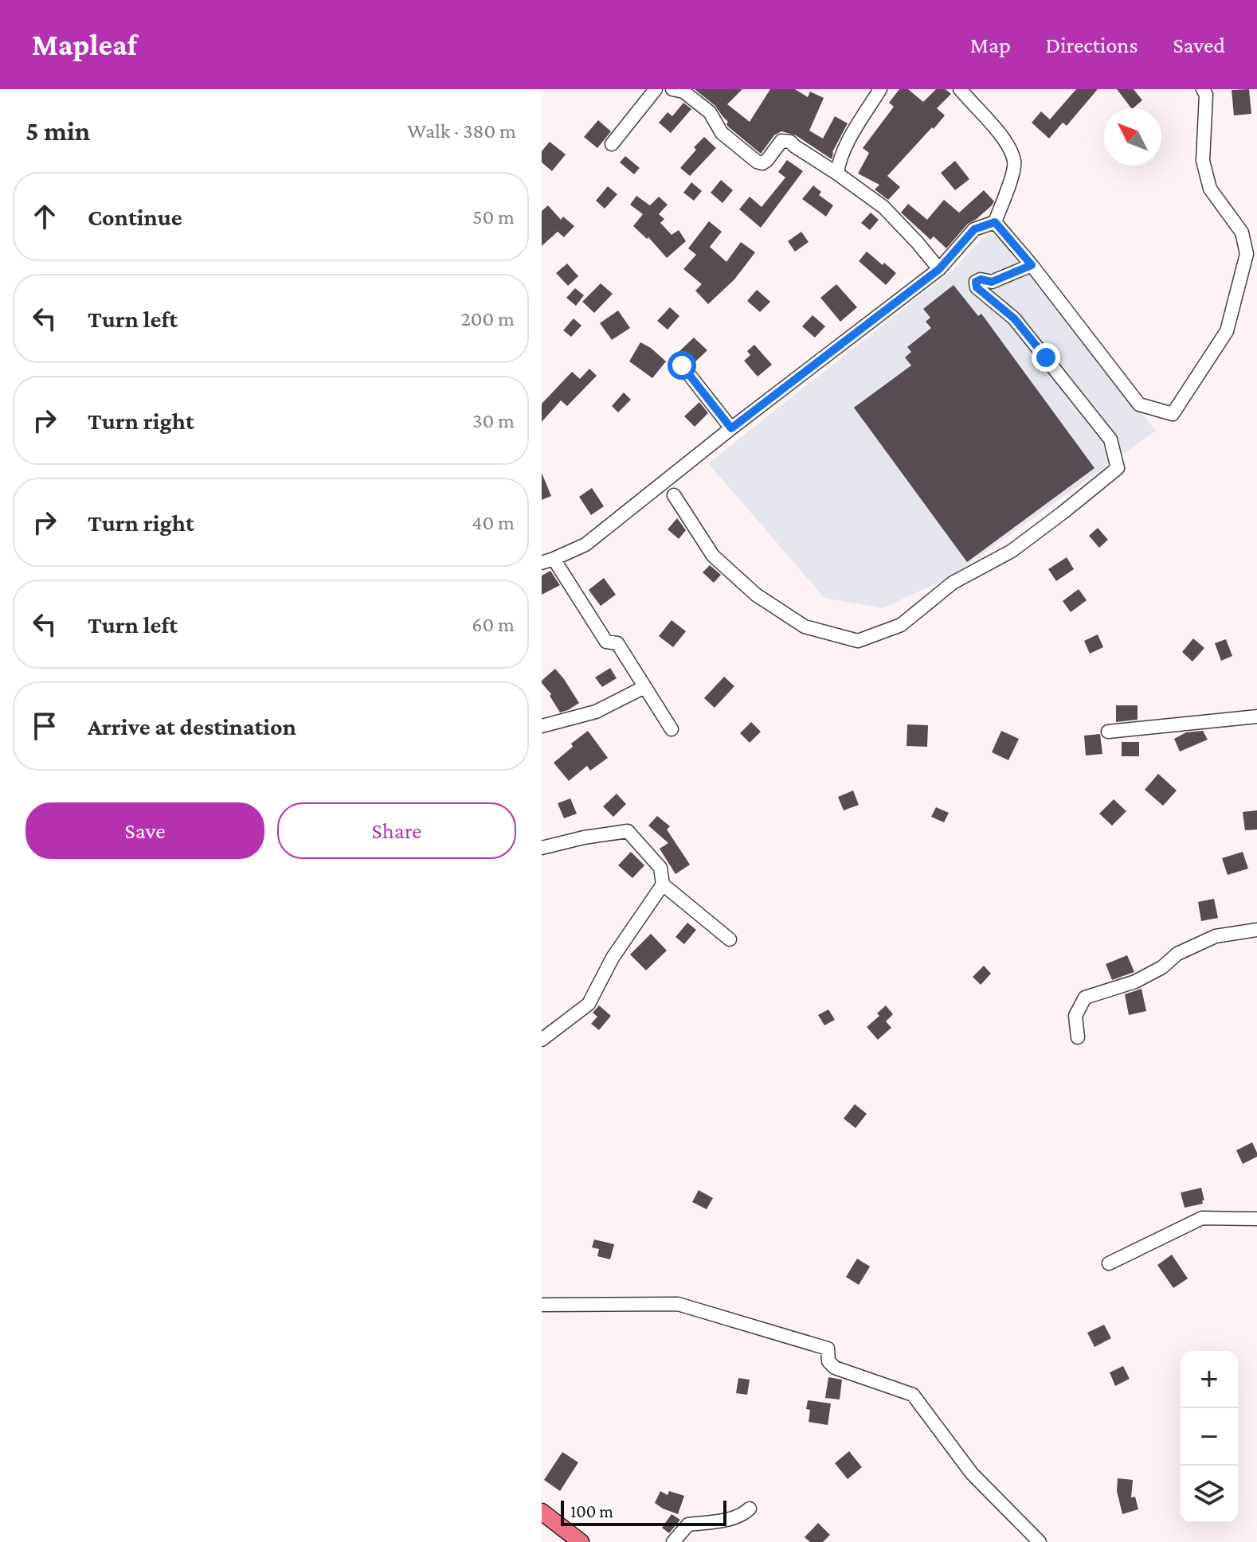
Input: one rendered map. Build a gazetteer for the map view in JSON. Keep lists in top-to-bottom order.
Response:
{
  "scale_bar": "100 m",
  "north": "top left",
  "page": {
    "header": "Mapleaf",
    "nav": ["Map", "Directions", "Saved"],
    "heading": ["5 min", "Walk · 380 m"],
    "list": [
      ["Continue", "50 m"],
      ["Turn left", "200 m"],
      ["Turn right", "30 m"],
      ["Turn right", "40 m"],
      ["Turn left", "60 m"],
      "Arrive at destination"
    ],
    "buttons": ["Save", "Share"],
    "map_buttons": ["+", "−"],
    "scale": "100 m"
  }
}
